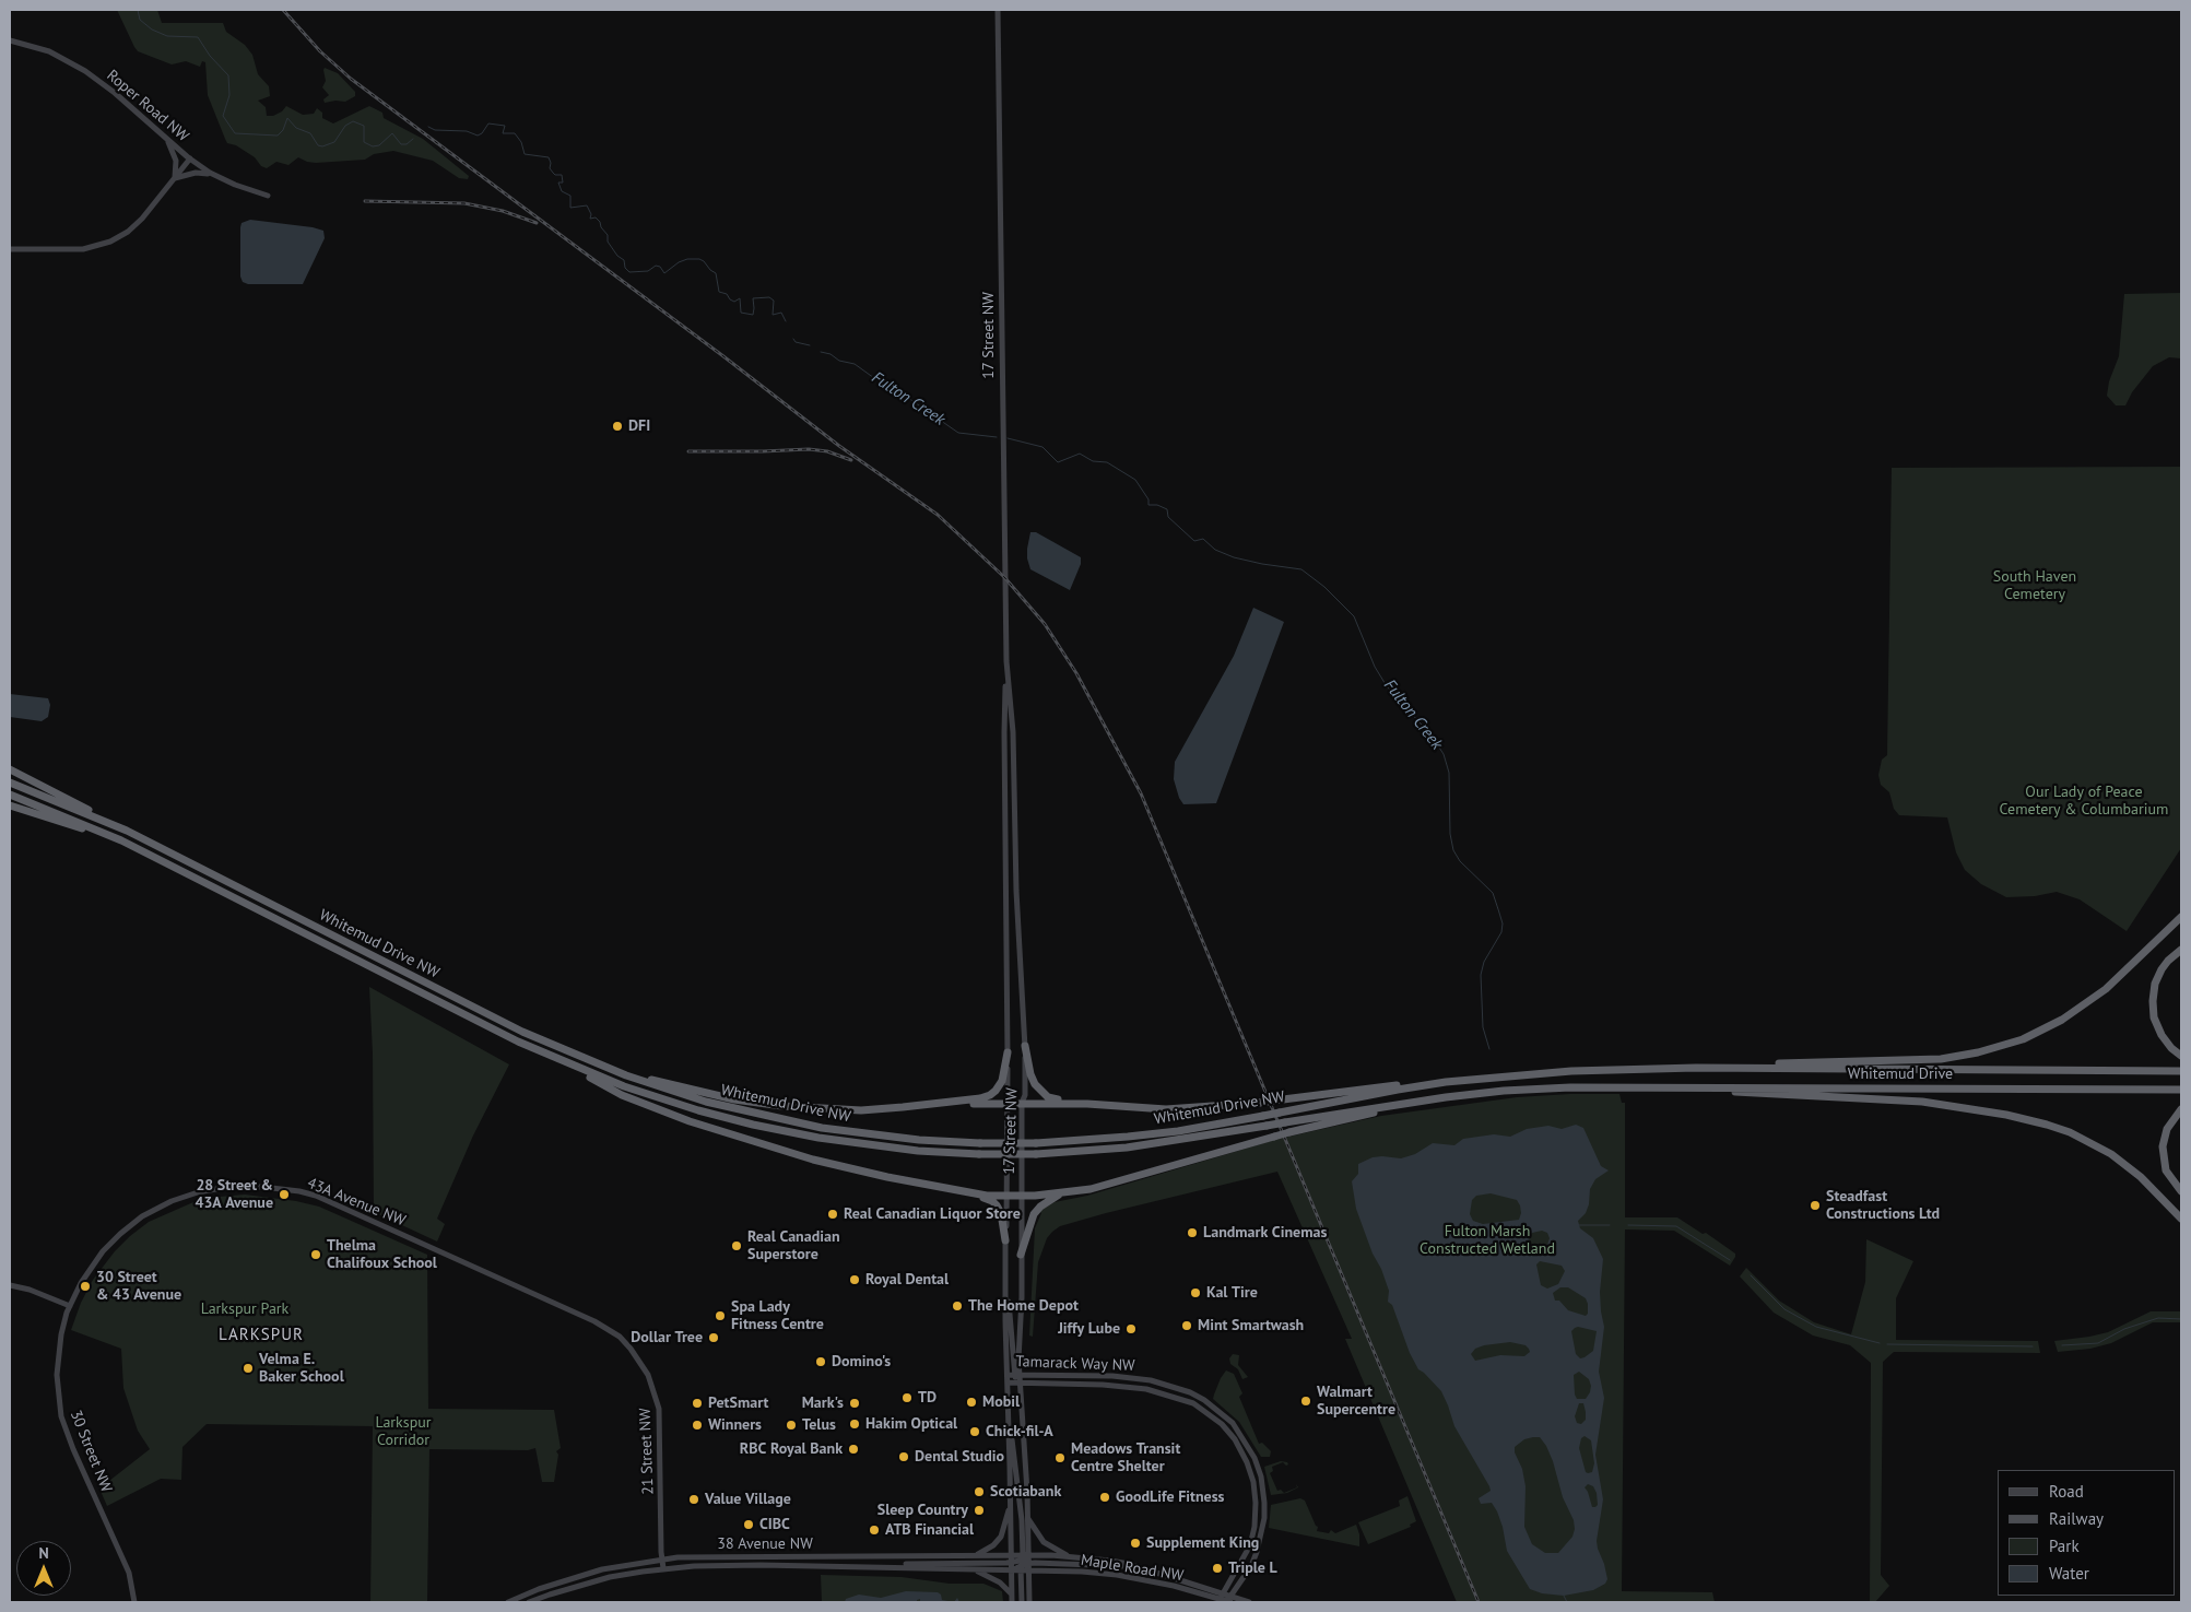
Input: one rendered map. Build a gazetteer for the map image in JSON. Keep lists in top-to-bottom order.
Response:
{
  "streets": {
    "highway": ["Whitemud Drive NW", "Whitemud Drive"],
    "main road": [
      "Roper Road NW",
      "17 Street NW",
      "43A Avenue NW",
      "Tamarack Way NW",
      "30 Street NW",
      "21 Street NW",
      "38 Avenue NW",
      "Maple Road NW"
    ]
  },
  "crossings": [
    ["17 Street NW", "Tamarack Way NW"],
    ["17 Street NW", "38 Avenue NW"],
    ["17 Street NW", "Maple Road NW"],
    ["Whitemud Drive NW", "Whitemud Drive"],
    ["43A Avenue NW", "30 Street NW"],
    ["43A Avenue NW", "21 Street NW"],
    ["Tamarack Way NW", "Maple Road NW"],
    ["21 Street NW", "38 Avenue NW"],
    ["38 Avenue NW", "Maple Road NW"]
  ],
  "districts": ["LARKSPUR"],
  "water": ["Fulton Creek"],
  "parks": [
    "South Haven Cemetery",
    "Our Lady of Peace Cemetery & Columbarium",
    "Fulton Marsh Constructed Wetland",
    "Larkspur Park",
    "Larkspur Corridor"
  ],
  "places": [
    "DFI",
    "28 Street & 43A Avenue",
    "Steadfast Constructions Ltd",
    "Real Canadian Liquor Store",
    "Landmark Cinemas",
    "Real Canadian Superstore",
    "Thelma Chalifoux School",
    "Royal Dental",
    "30 Street & 43 Avenue",
    "Kal Tire",
    "The Home Depot",
    "Spa Lady Fitness Centre",
    "Mint Smartwash",
    "Jiffy Lube",
    "Dollar Tree",
    "Domino's",
    "Velma E. Baker School",
    "TD",
    "Walmart Supercentre",
    "Mobil",
    "PetSmart",
    "Mark's",
    "Hakim Optical",
    "Winners",
    "Telus",
    "Chick-fil-A",
    "RBC Royal Bank",
    "Dental Studio",
    "Meadows Transit Centre Shelter",
    "Scotiabank",
    "GoodLife Fitness",
    "Value Village",
    "Sleep Country",
    "CIBC",
    "ATB Financial",
    "Supplement King",
    "Triple L"
  ],
  "legend": [
    "Road",
    "Railway",
    "Park",
    "Water"
  ],
  "north": "top"
}
